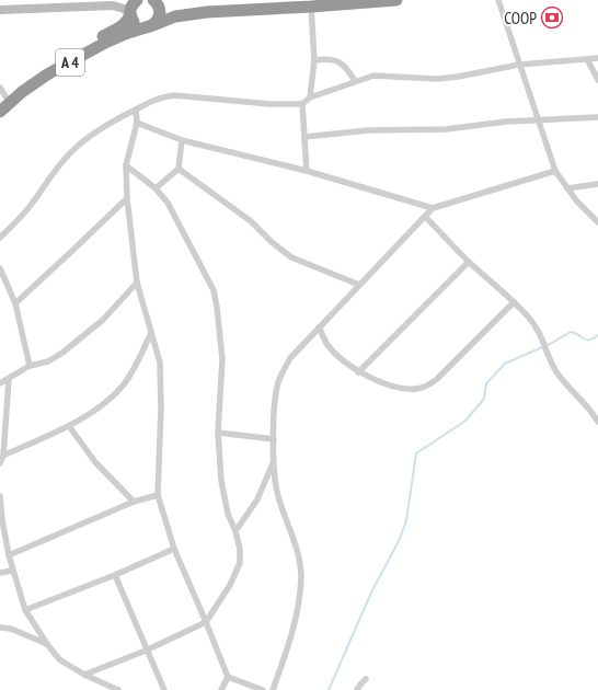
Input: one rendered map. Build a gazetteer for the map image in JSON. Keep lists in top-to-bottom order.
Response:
{
  "streets": {
    "highway": ["A 4"]
  },
  "places": {
    "bank": ["COOP"]
  }
}
